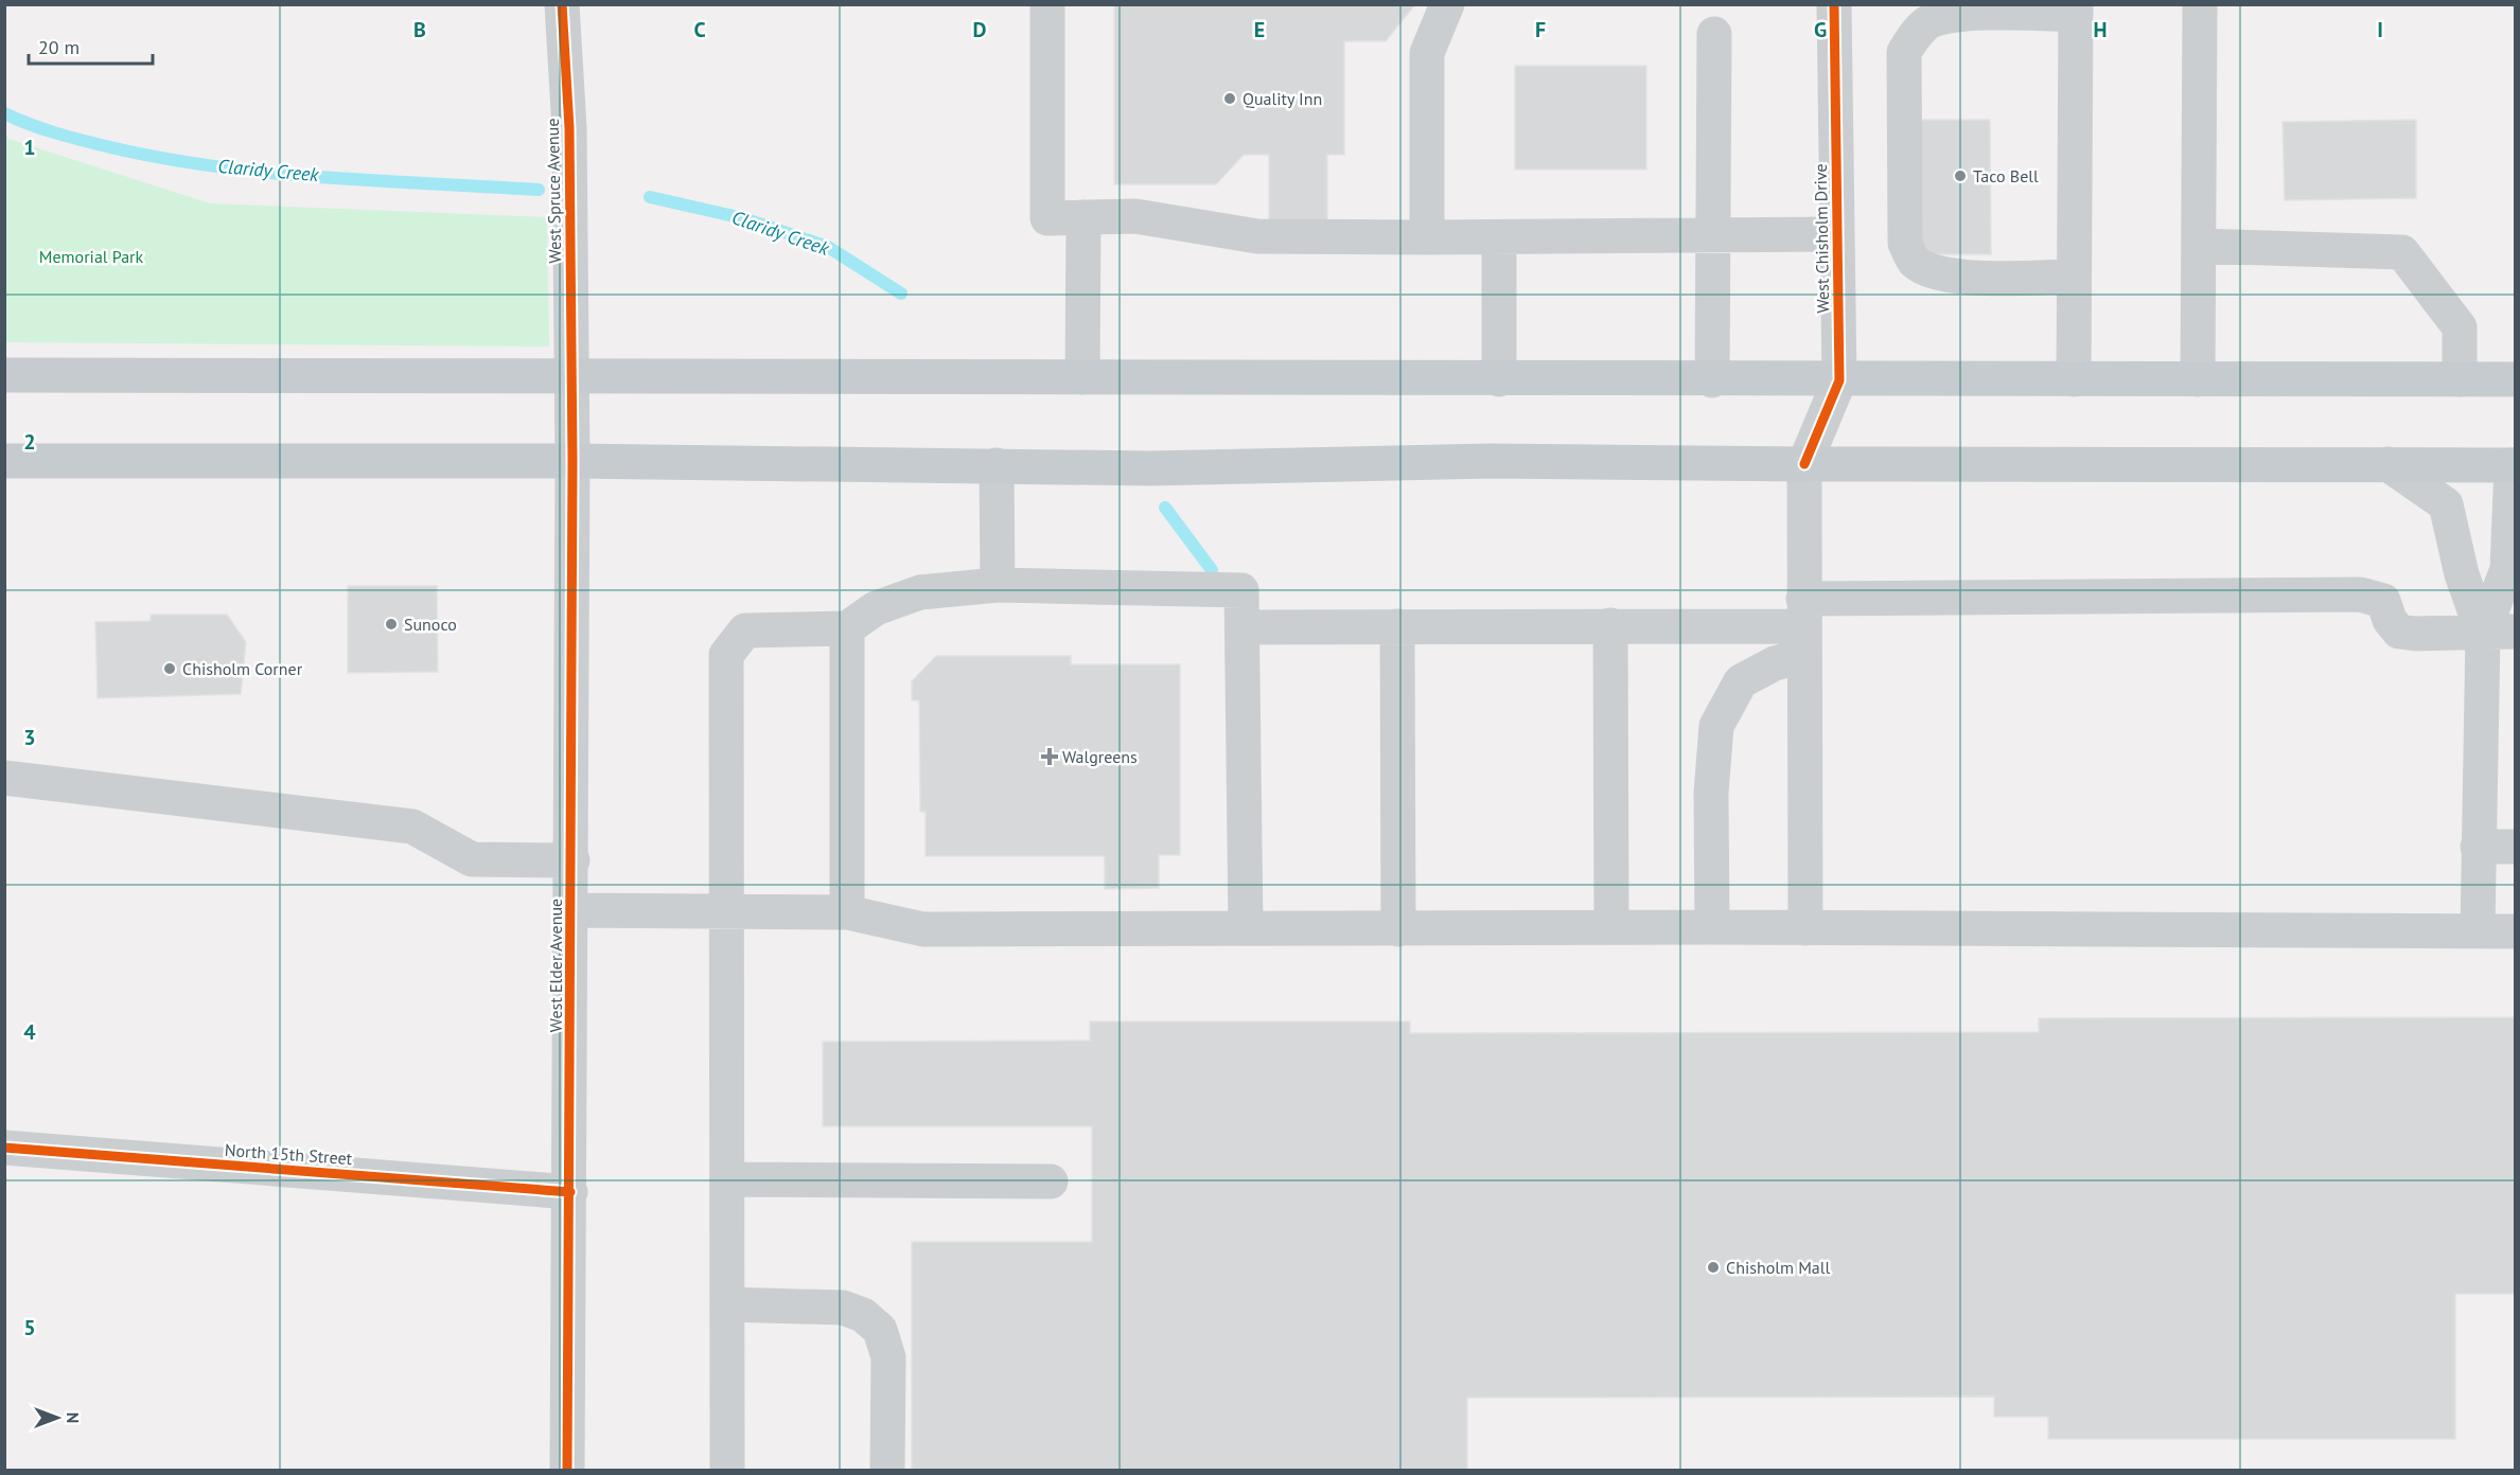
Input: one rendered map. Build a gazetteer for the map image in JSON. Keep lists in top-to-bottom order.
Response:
{
  "streets": {
    "street": [
      "West Spruce Avenue",
      "West Chisholm Drive",
      "West Elder Avenue",
      "North 15th Street"
    ]
  },
  "crossings": [
    ["West Spruce Avenue", "West Elder Avenue"],
    ["West Elder Avenue", "North 15th Street"]
  ],
  "water": ["Claridy Creek"],
  "parks": ["Memorial Park"],
  "places": {
    "other": [
      "Quality Inn",
      "Taco Bell",
      "Sunoco",
      "Chisholm Corner",
      "Chisholm Mall"
    ],
    "health": ["Walgreens"]
  },
  "scale_bar": "20 m",
  "north": "right",
  "grid": {
    "columns": [
      "B",
      "C",
      "D",
      "E",
      "F",
      "G",
      "H",
      "I"
    ],
    "rows": [
      "1",
      "2",
      "3",
      "4",
      "5"
    ]
  }
}
